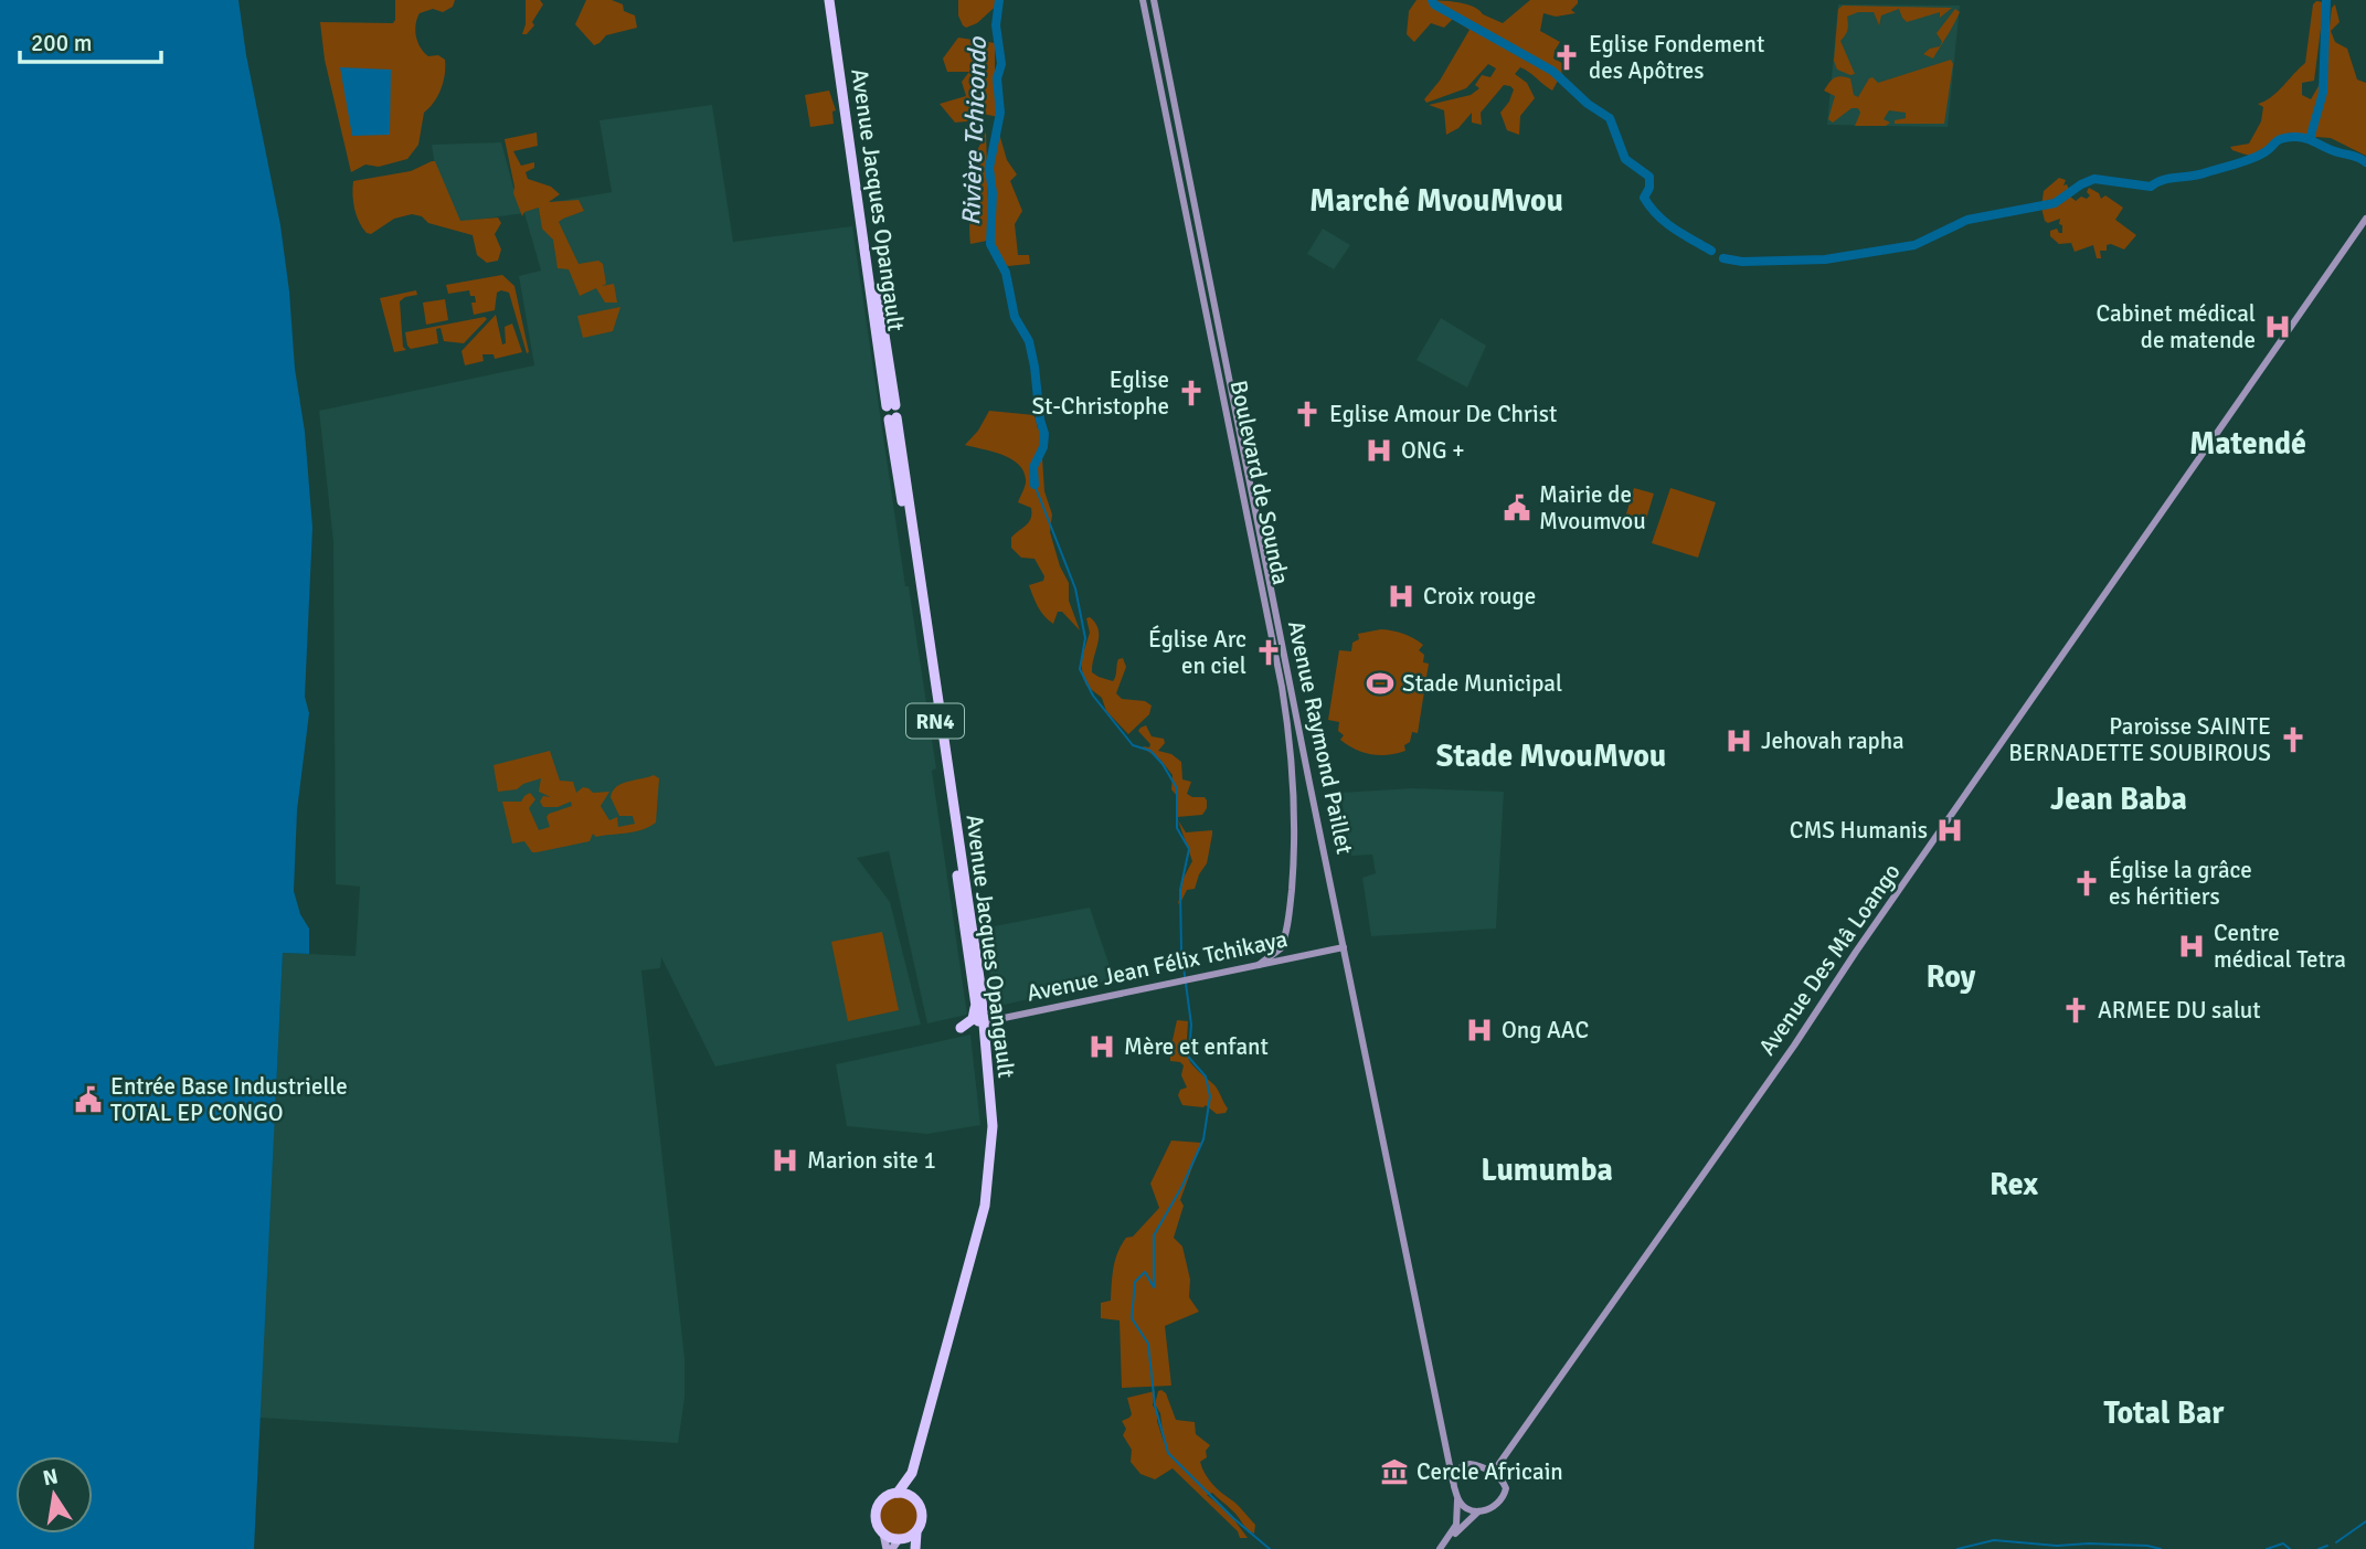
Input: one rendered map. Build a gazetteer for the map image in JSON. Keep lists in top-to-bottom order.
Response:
{
  "streets": {
    "highway": ["Avenue Jacques Opangault", "RN4"],
    "main road": [
      "Boulevard de Sounda",
      "Avenue Raymond Paillet",
      "Avenue Des Mâ Loango",
      "Avenue Jean Félix Tchikaya"
    ]
  },
  "crossings": [
    ["Avenue Jacques Opangault", "RN4"],
    ["Avenue Jacques Opangault", "Avenue Jean Félix Tchikaya"],
    ["RN4", "Avenue Jean Félix Tchikaya"],
    ["Avenue Raymond Paillet", "Avenue Des Mâ Loango"],
    ["Avenue Raymond Paillet", "Avenue Jean Félix Tchikaya"]
  ],
  "districts": [
    "Marché MvouMvou",
    "Matendé",
    "Stade MvouMvou",
    "Jean Baba",
    "Roy",
    "Lumumba",
    "Rex",
    "Total Bar"
  ],
  "water": ["Rivière Tchicondo"],
  "places": {
    "church": [
      "Eglise Fondement des Apôtres",
      "Eglise St-Christophe",
      "Eglise Amour De Christ",
      "Église Arc en ciel",
      "Paroisse SAINTE BERNADETTE SOUBIROUS",
      "Église la grâce es héritiers",
      "ARMEE DU salut"
    ],
    "hospital": [
      "Cabinet médical de matende",
      "ONG +",
      "Croix rouge",
      "Jehovah rapha",
      "CMS Humanis",
      "Centre médical Tetra",
      "Ong AAC",
      "Mère et enfant",
      "Marion site 1"
    ],
    "public building": ["Mairie de Mvoumvou", "Entrée Base Industrielle TOTAL EP CONGO"],
    "sports": ["Stade Municipal"],
    "museum": ["Cercle Africain"]
  },
  "scale_bar": "200 m",
  "north": "top"
}
